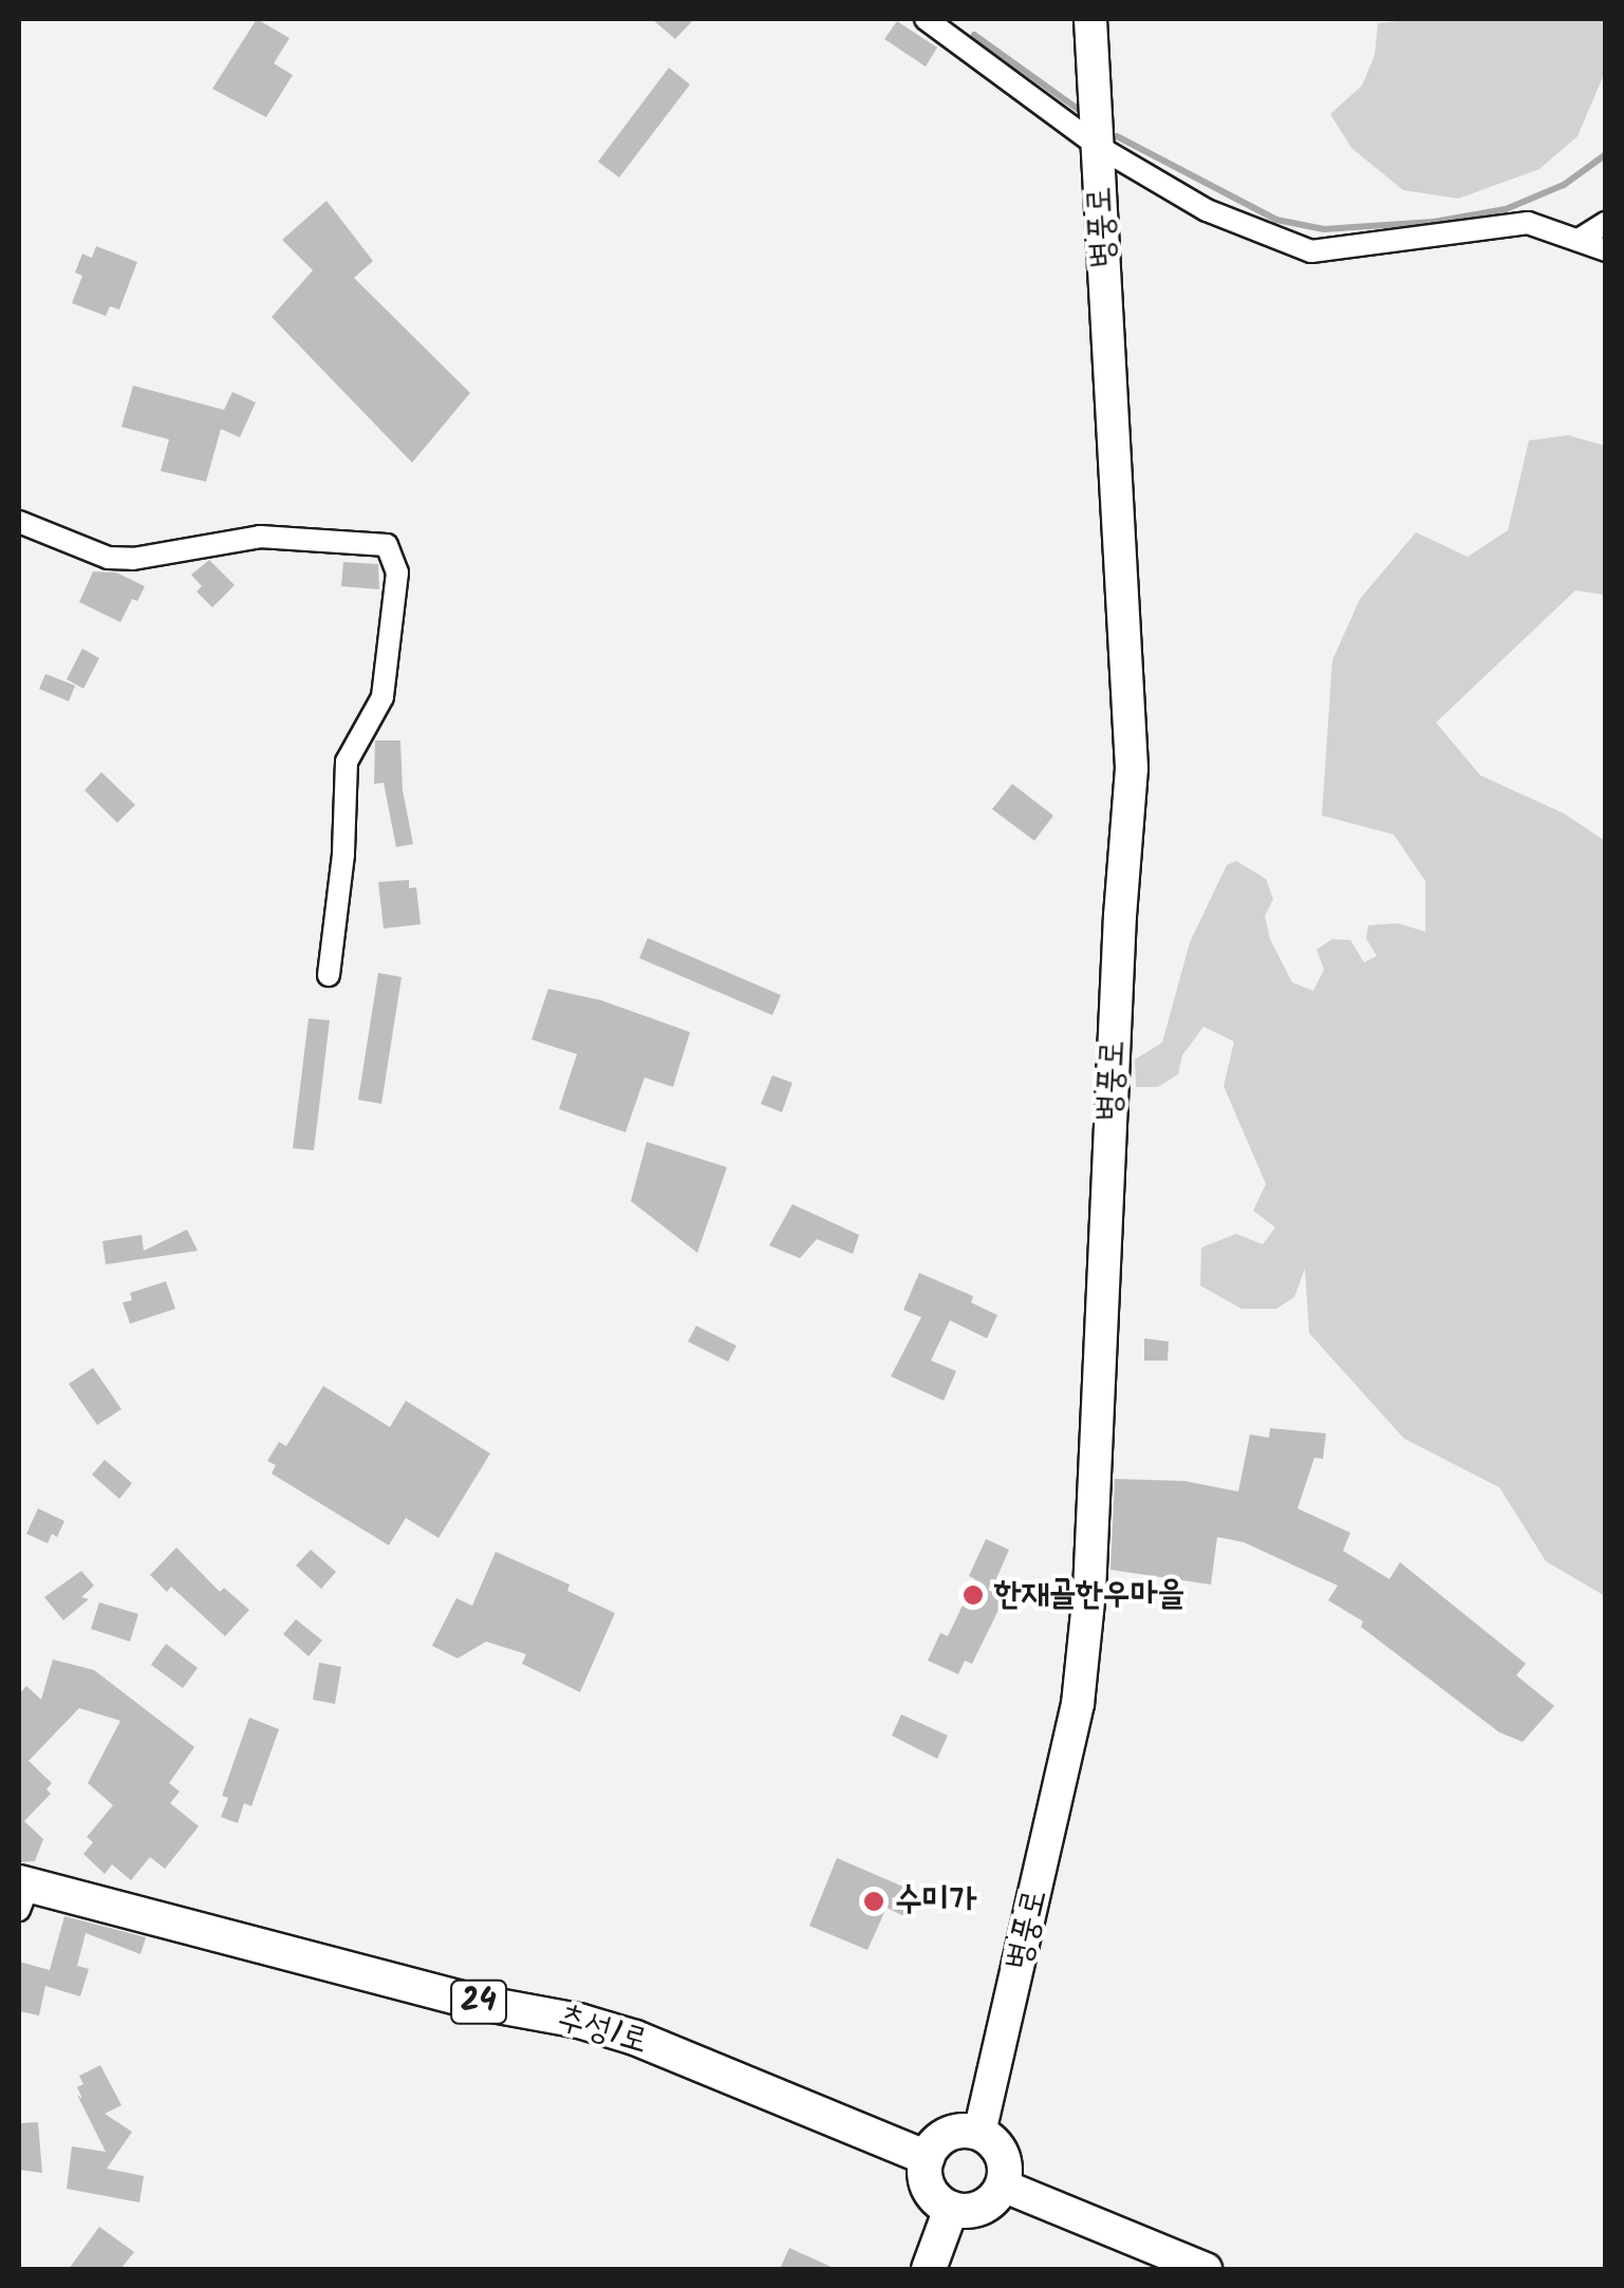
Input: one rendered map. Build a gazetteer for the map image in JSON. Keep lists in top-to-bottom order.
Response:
{
  "streets": {
    "main road": ["병풍로", "24", "추성1로"]
  },
  "crossings": [
    ["병풍로", "추성1로"]
  ],
  "places": ["한재골한우마을", "수미가"]
}
